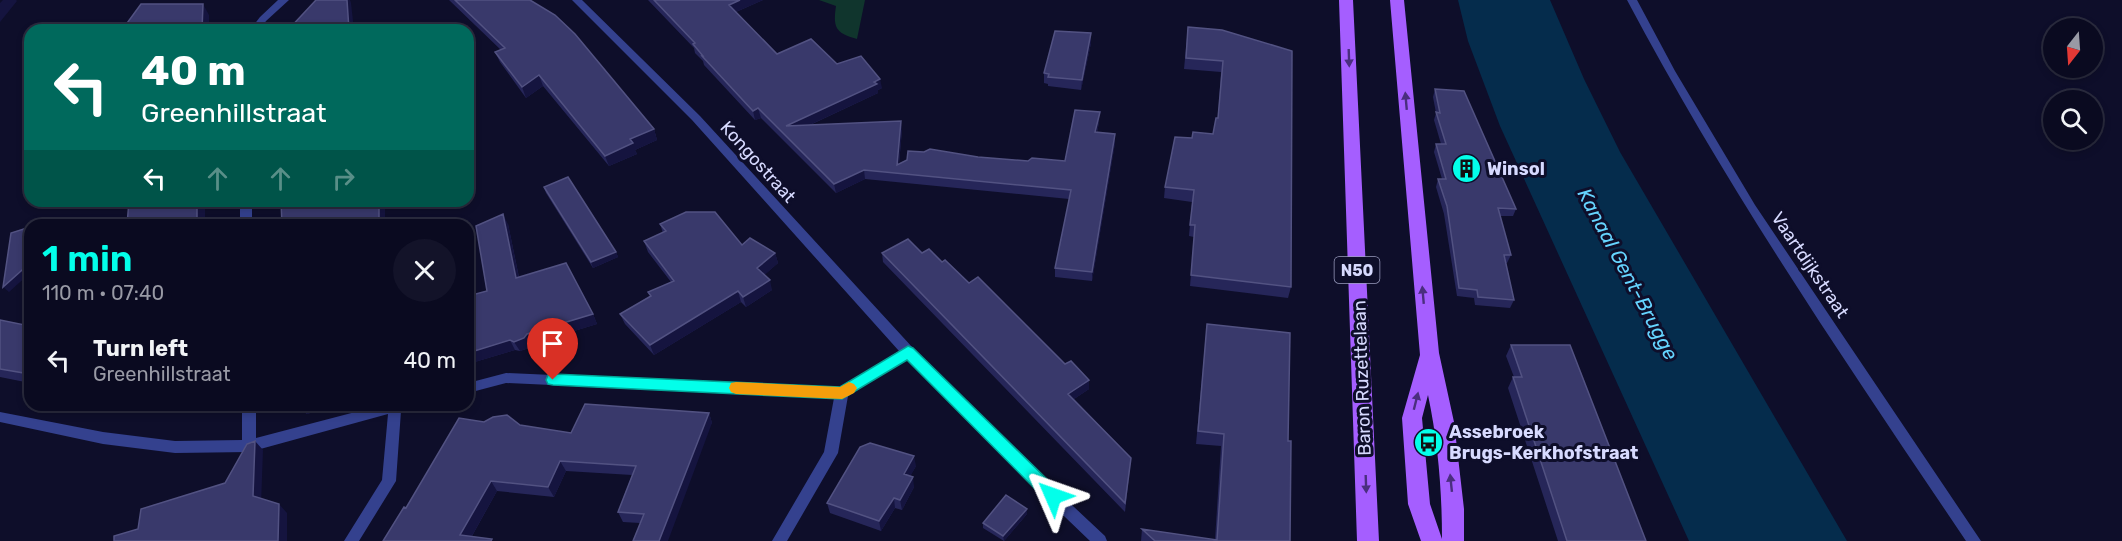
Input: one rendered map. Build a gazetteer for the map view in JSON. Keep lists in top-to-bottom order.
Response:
{
  "streets": {
    "main road": ["N50", "Baron Ruzettelaan"],
    "street": ["Kongostraat", "Vaartdijkstraat"]
  },
  "water": ["Kanaal Gent-Brugge"],
  "places": {
    "building": ["Winsol"],
    "bus stop": ["Assebroek Brugs-Kerkhofstraat"]
  },
  "north": "bottom",
  "page": {
    "turn": ["40 m", "Greenhillstraat"],
    "heading": ["1 min", "110 m · 07:40"],
    "list": [
      {
        "name": "Turn left",
        "note": "Greenhillstraat",
        "value": "40 m"
      }
    ]
  }
}
